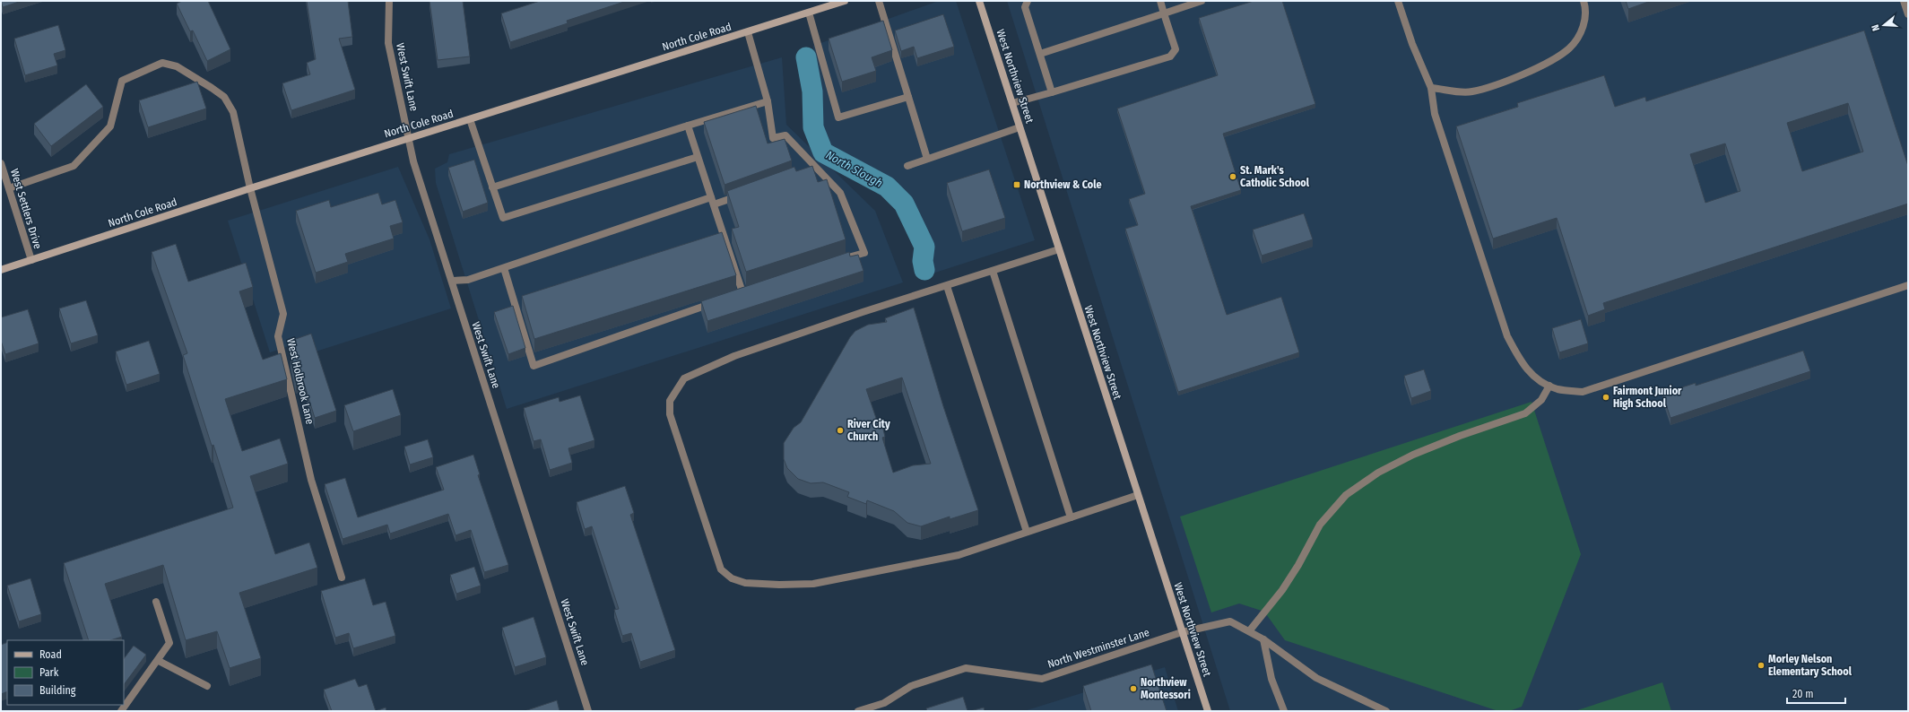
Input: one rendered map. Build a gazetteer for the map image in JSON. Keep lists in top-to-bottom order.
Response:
{
  "streets": {
    "main road": ["North Cole Road", "West Northview Street"],
    "street": [
      "West Swift Lane",
      "West Settlers Drive",
      "West Holbrook Lane",
      "North Westminster Lane"
    ]
  },
  "crossings": [
    ["North Cole Road", "West Swift Lane"],
    ["North Cole Road", "West Settlers Drive"],
    ["North Cole Road", "West Holbrook Lane"],
    ["West Northview Street", "North Westminster Lane"],
    ["West Settlers Drive", "West Holbrook Lane"]
  ],
  "water": ["North Slough"],
  "places": {
    "other": [
      "St. Mark's Catholic School",
      "Fairmont Junior High School",
      "River City Church",
      "Morley Nelson Elementary School",
      "Northview Montessori"
    ],
    "transit": ["Northview & Cole"]
  },
  "legend": ["Road", "Park", "Building"],
  "scale_bar": "20 m",
  "north": "left"
}
